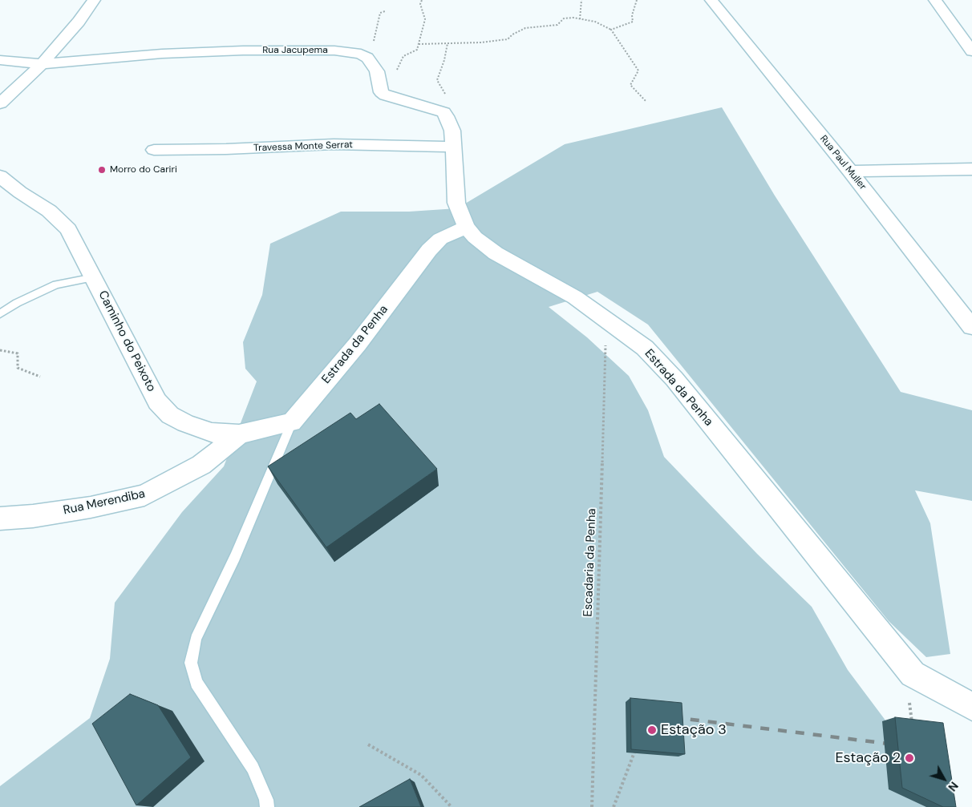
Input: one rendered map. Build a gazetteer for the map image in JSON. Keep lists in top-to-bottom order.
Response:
{
  "streets": {
    "street": [
      "Rua Jacupema",
      "Travessa Monte Serrat",
      "Rua Paul Muller",
      "Caminho do Peixoto",
      "Estrada da Penha",
      "Rua Merendiba"
    ],
    "path": ["Escadaria da Penha"]
  },
  "crossings": [
    ["Caminho do Peixoto", "Estrada da Penha"],
    ["Caminho do Peixoto", "Rua Merendiba"],
    ["Estrada da Penha", "Escadaria da Penha"]
  ],
  "places": ["Morro do Cariri", "Estação 3", "Estação 2"],
  "north": "bottom right"
}
